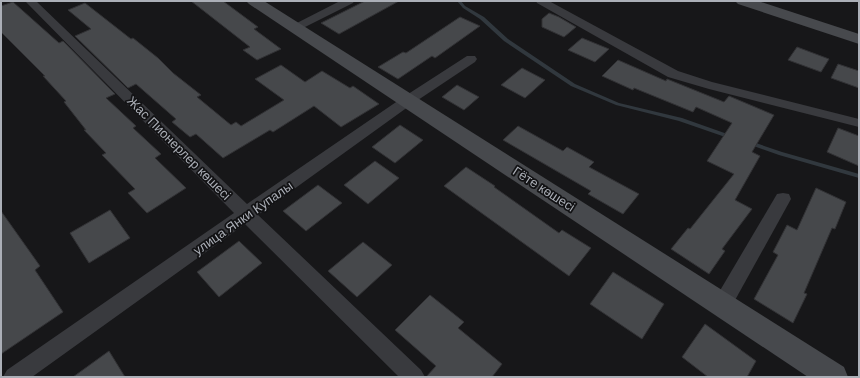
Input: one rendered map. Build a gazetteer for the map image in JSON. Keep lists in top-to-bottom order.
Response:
{
  "streets": {
    "street": ["Жас Пионерлер көшесі", "Гёте көшесі", "улица Янки Купалы"]
  },
  "crossings": [
    ["Жас Пионерлер көшесі", "улица Янки Купалы"],
    ["Гёте көшесі", "улица Янки Купалы"]
  ]
}
